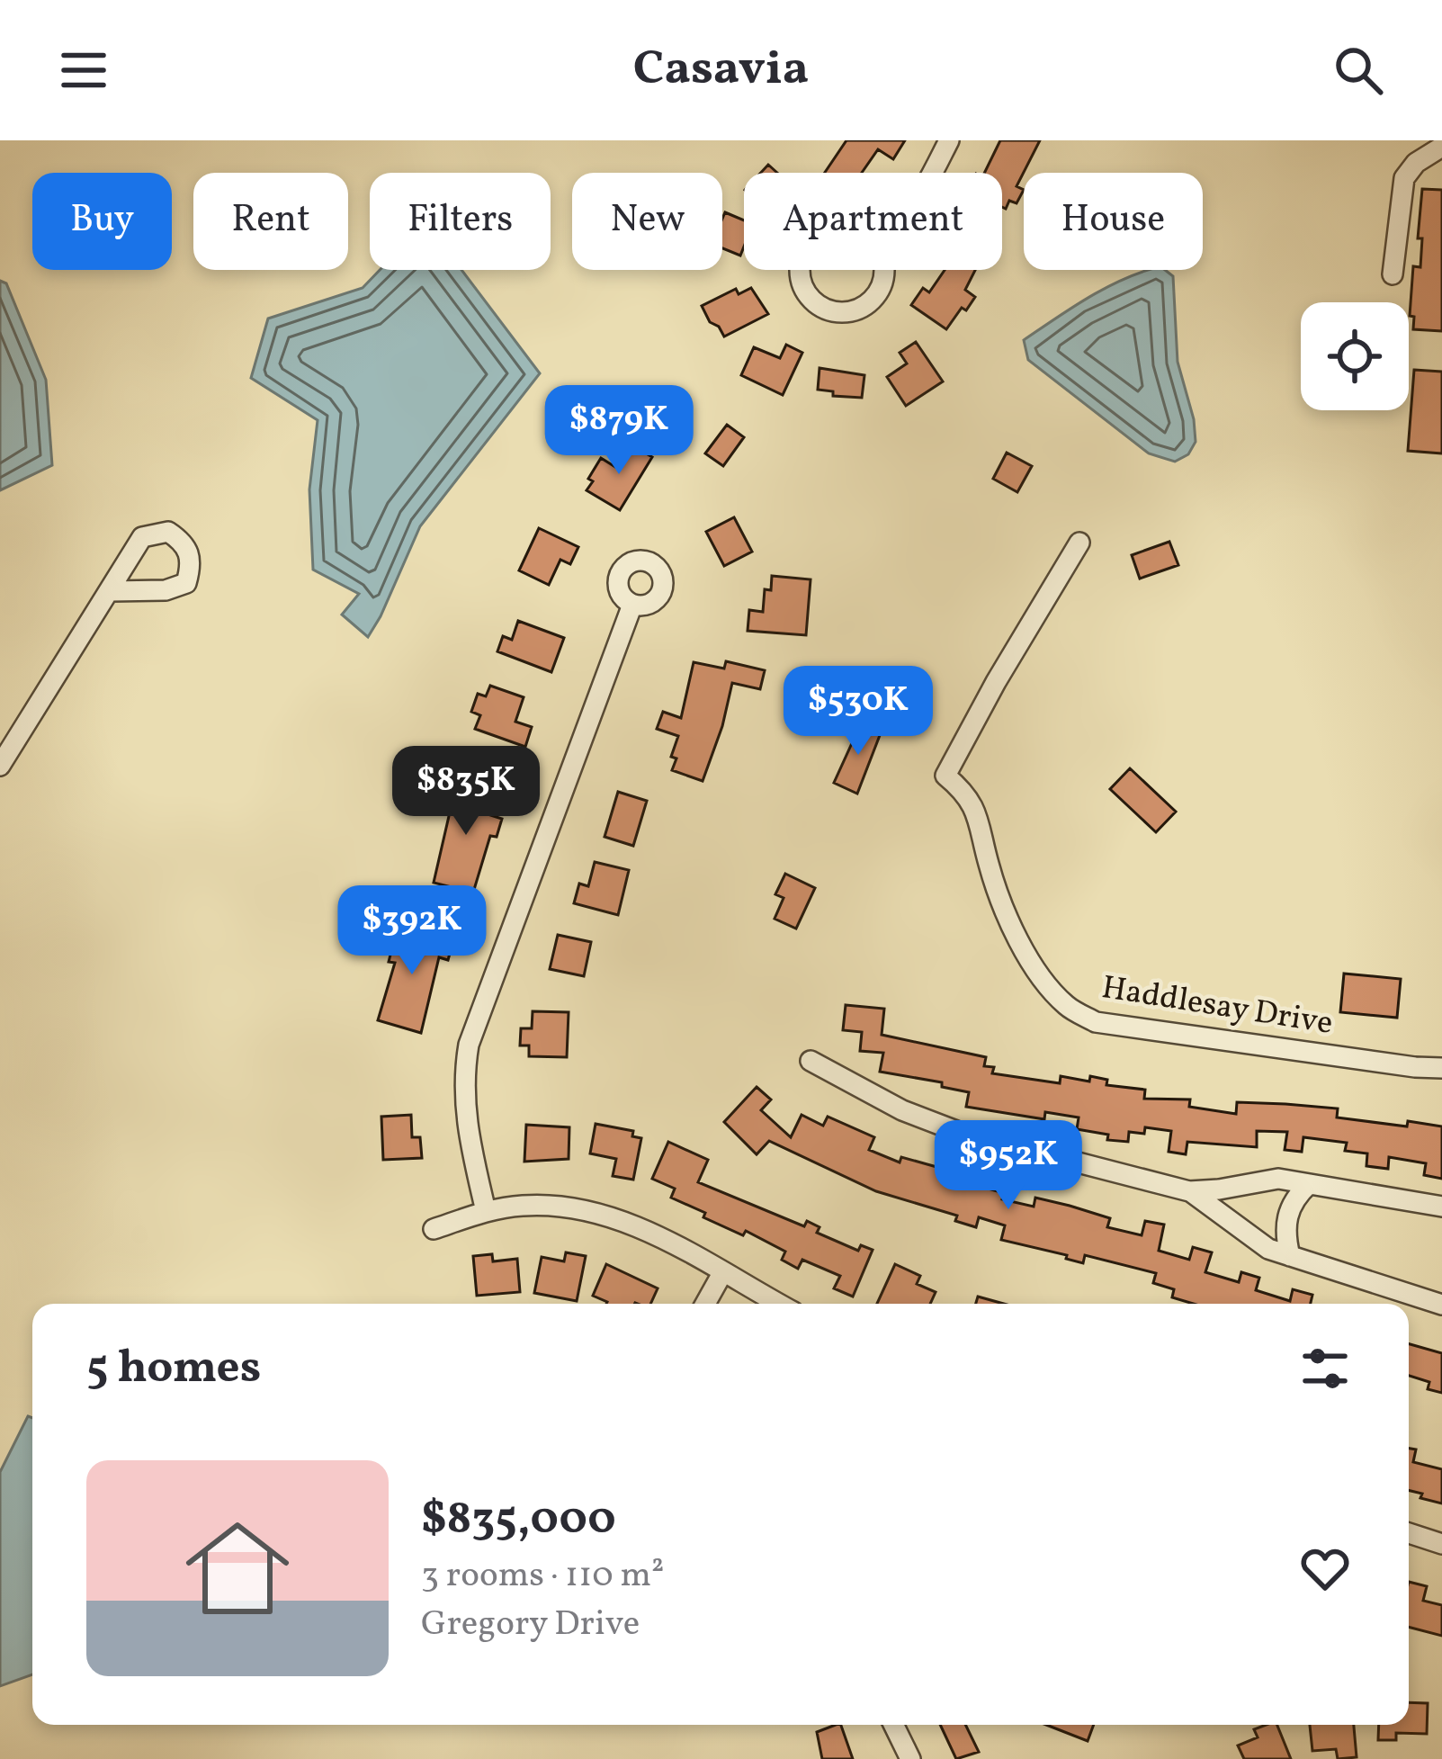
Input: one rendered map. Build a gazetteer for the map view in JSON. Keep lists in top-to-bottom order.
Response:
{
  "streets": {
    "street": ["Haddlesay Drive"]
  },
  "page": {
    "header": "Casavia",
    "chip": [
      "Buy",
      "Rent",
      "Filters",
      "New",
      "Apartment",
      "House"
    ],
    "price": [
      "$879K",
      "$530K",
      "$835K",
      "$392K",
      "$952K"
    ],
    "heading": "5 homes",
    "list": [
      {
        "name": "$835,000",
        "note": "3 rooms · 110 m² · Gregory Drive"
      }
    ]
  }
}
